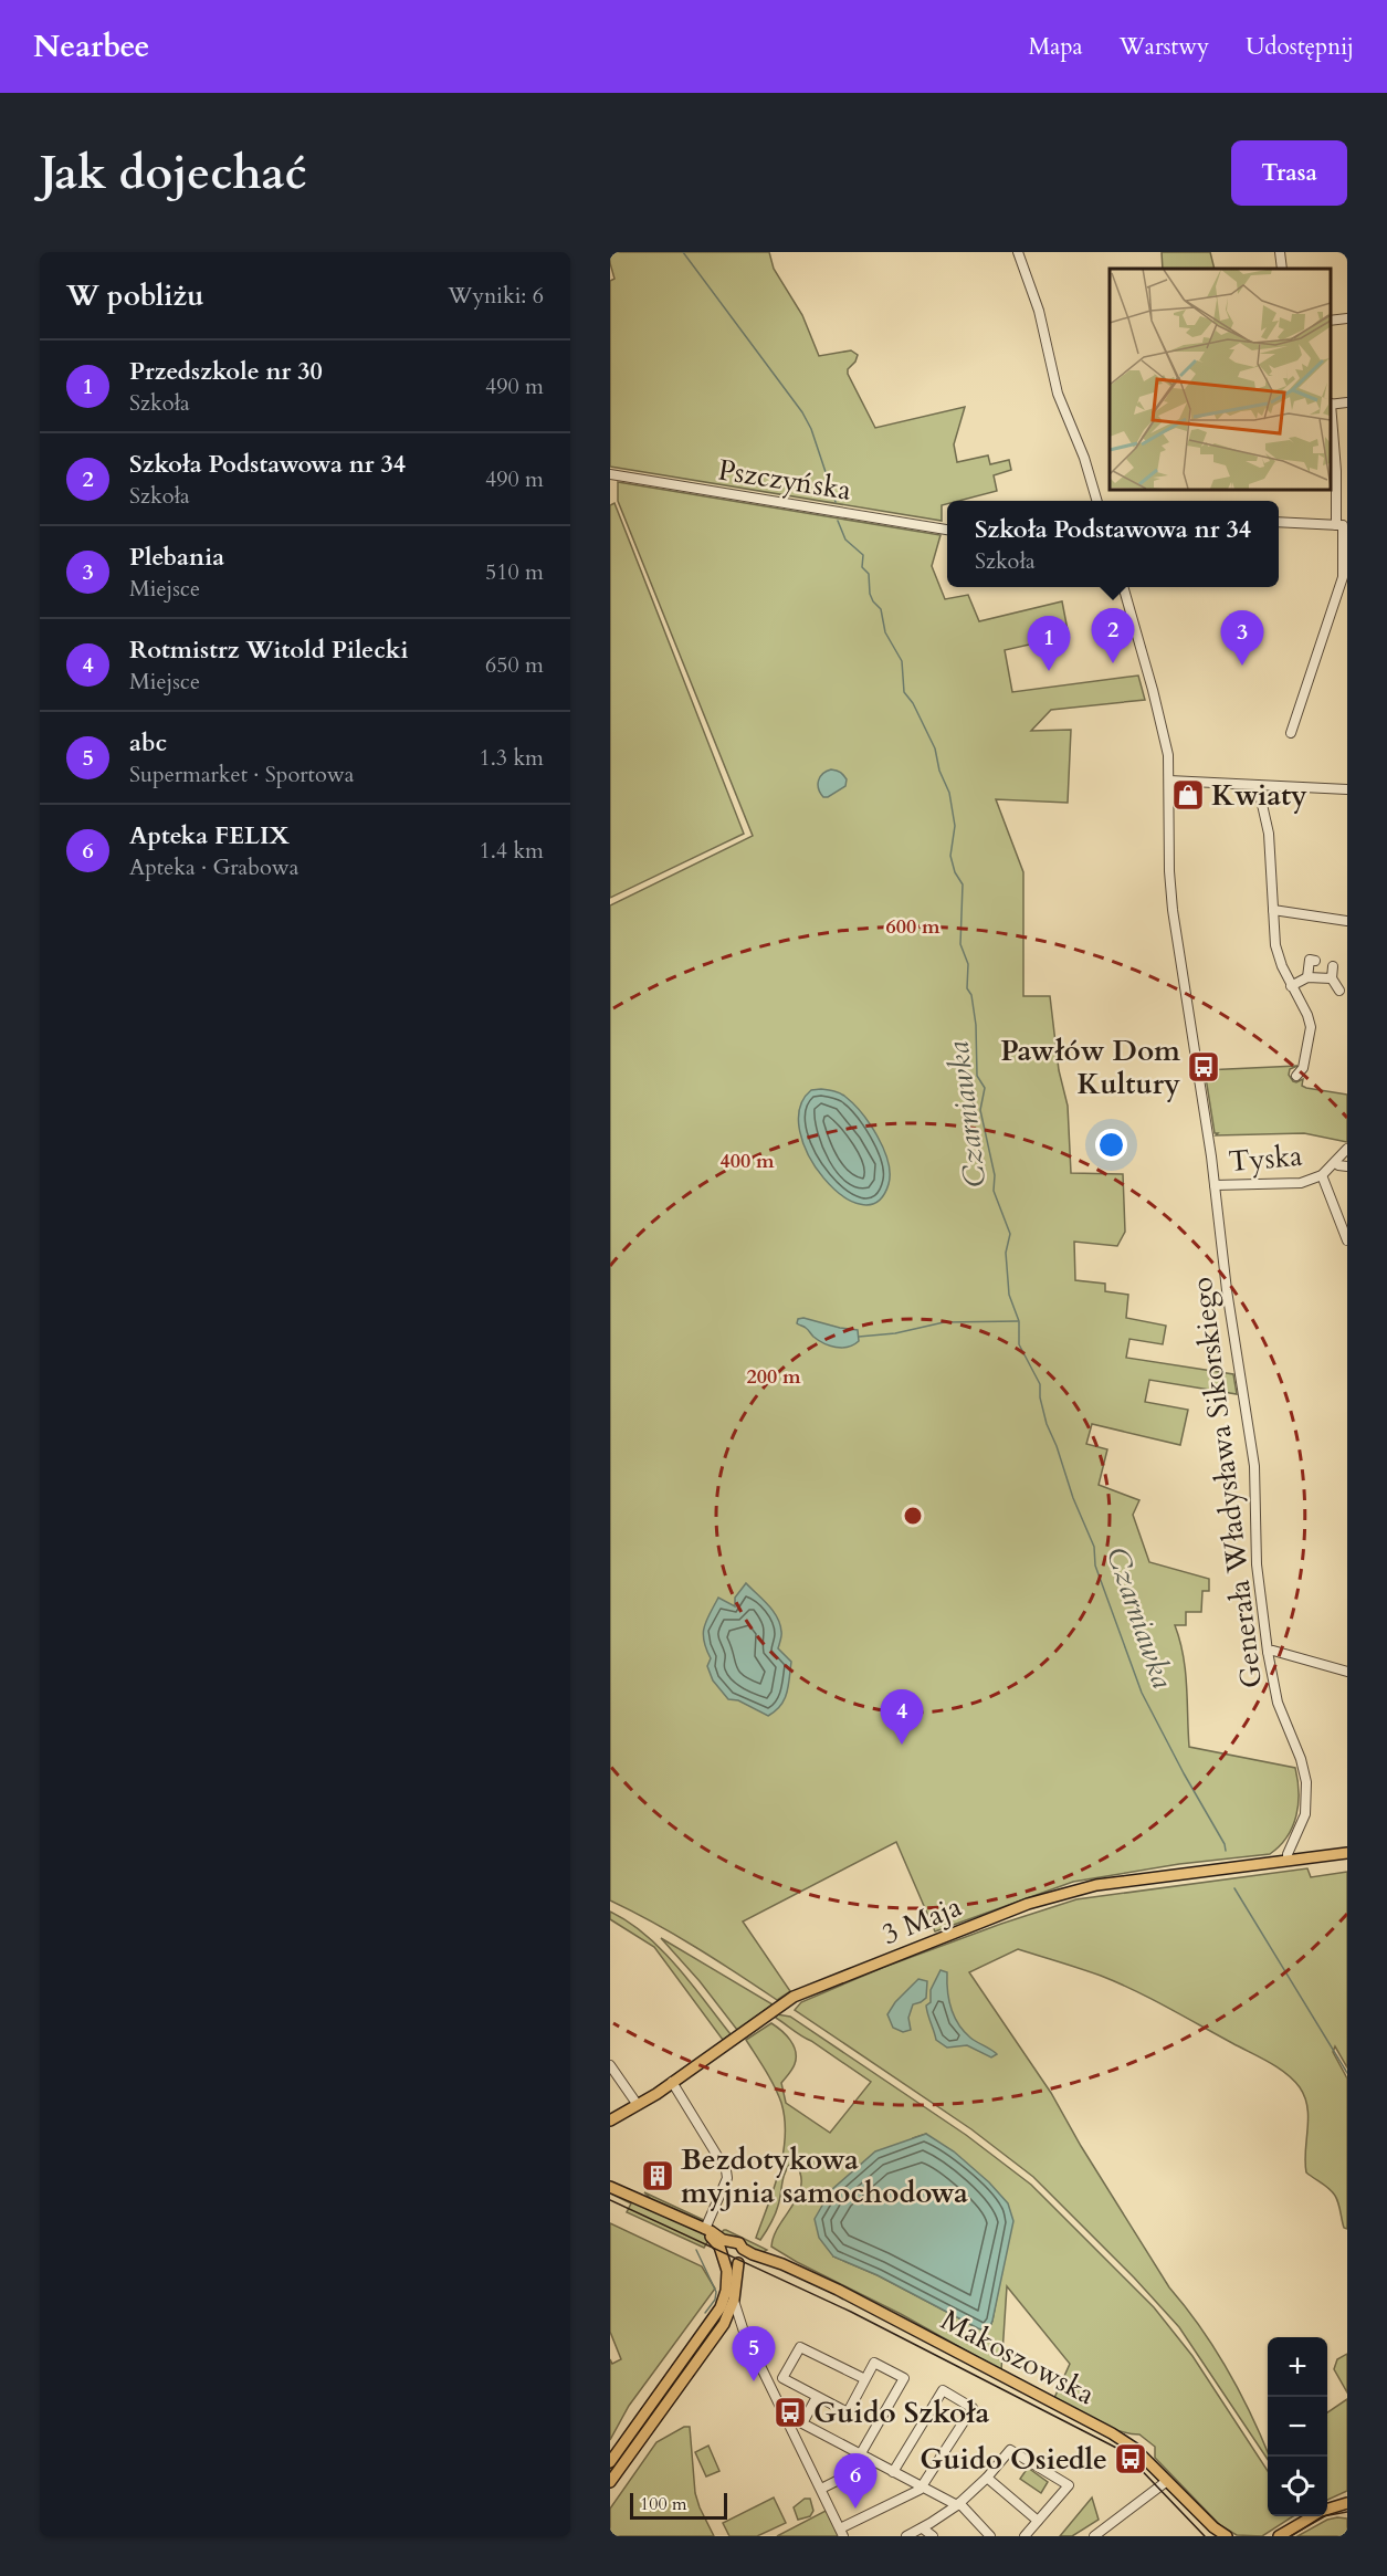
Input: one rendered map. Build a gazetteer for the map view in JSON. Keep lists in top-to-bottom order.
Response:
{
  "streets": {
    "main road": ["3 Maja", "Makoszowska"],
    "street": ["Pszczyńska", "Tyska", "Generała Władysława Sikorskiego"]
  },
  "crossings": [
    ["Tyska", "Generała Władysława Sikorskiego"],
    ["Generała Władysława Sikorskiego", "3 Maja"]
  ],
  "water": ["Czarniawka"],
  "places": {
    "shop": ["Kwiaty"],
    "bus stop": ["Pawłów Dom Kultury", "Guido Szkoła", "Guido Osiedle"],
    "building": ["Bezdotykowa myjnia samochodowa"]
  },
  "scale_bar": "100 m",
  "page": {
    "header": "Nearbee",
    "nav": ["Mapa", "Warstwy", "Udostępnij"],
    "buttons": "Trasa",
    "title": "Jak dojechać",
    "heading": ["W pobliżu", "Wyniki: 6"],
    "list": [
      {
        "mark": "1",
        "name": "Przedszkole nr 30",
        "note": "Szkoła",
        "value": "490 m"
      },
      {
        "mark": "2",
        "name": "Szkoła Podstawowa nr 34",
        "note": "Szkoła",
        "value": "490 m"
      },
      {
        "mark": "3",
        "name": "Plebania",
        "note": "Miejsce",
        "value": "510 m"
      },
      {
        "mark": "4",
        "name": "Rotmistrz Witold Pilecki",
        "note": "Miejsce",
        "value": "650 m"
      },
      {
        "mark": "5",
        "name": "abc",
        "note": "Supermarket · Sportowa",
        "value": "1.3 km"
      },
      {
        "mark": "6",
        "name": "Apteka FELIX",
        "note": "Apteka · Grabowa",
        "value": "1.4 km"
      }
    ],
    "popup": ["Szkoła Podstawowa nr 34", "Szkoła"],
    "pins": [
      "2",
      "3",
      "1",
      "4",
      "5",
      "6"
    ],
    "map_buttons": ["+", "−"],
    "scale": "100 m"
  },
  "rings": ["600 m", "400 m", "200 m"]
}
